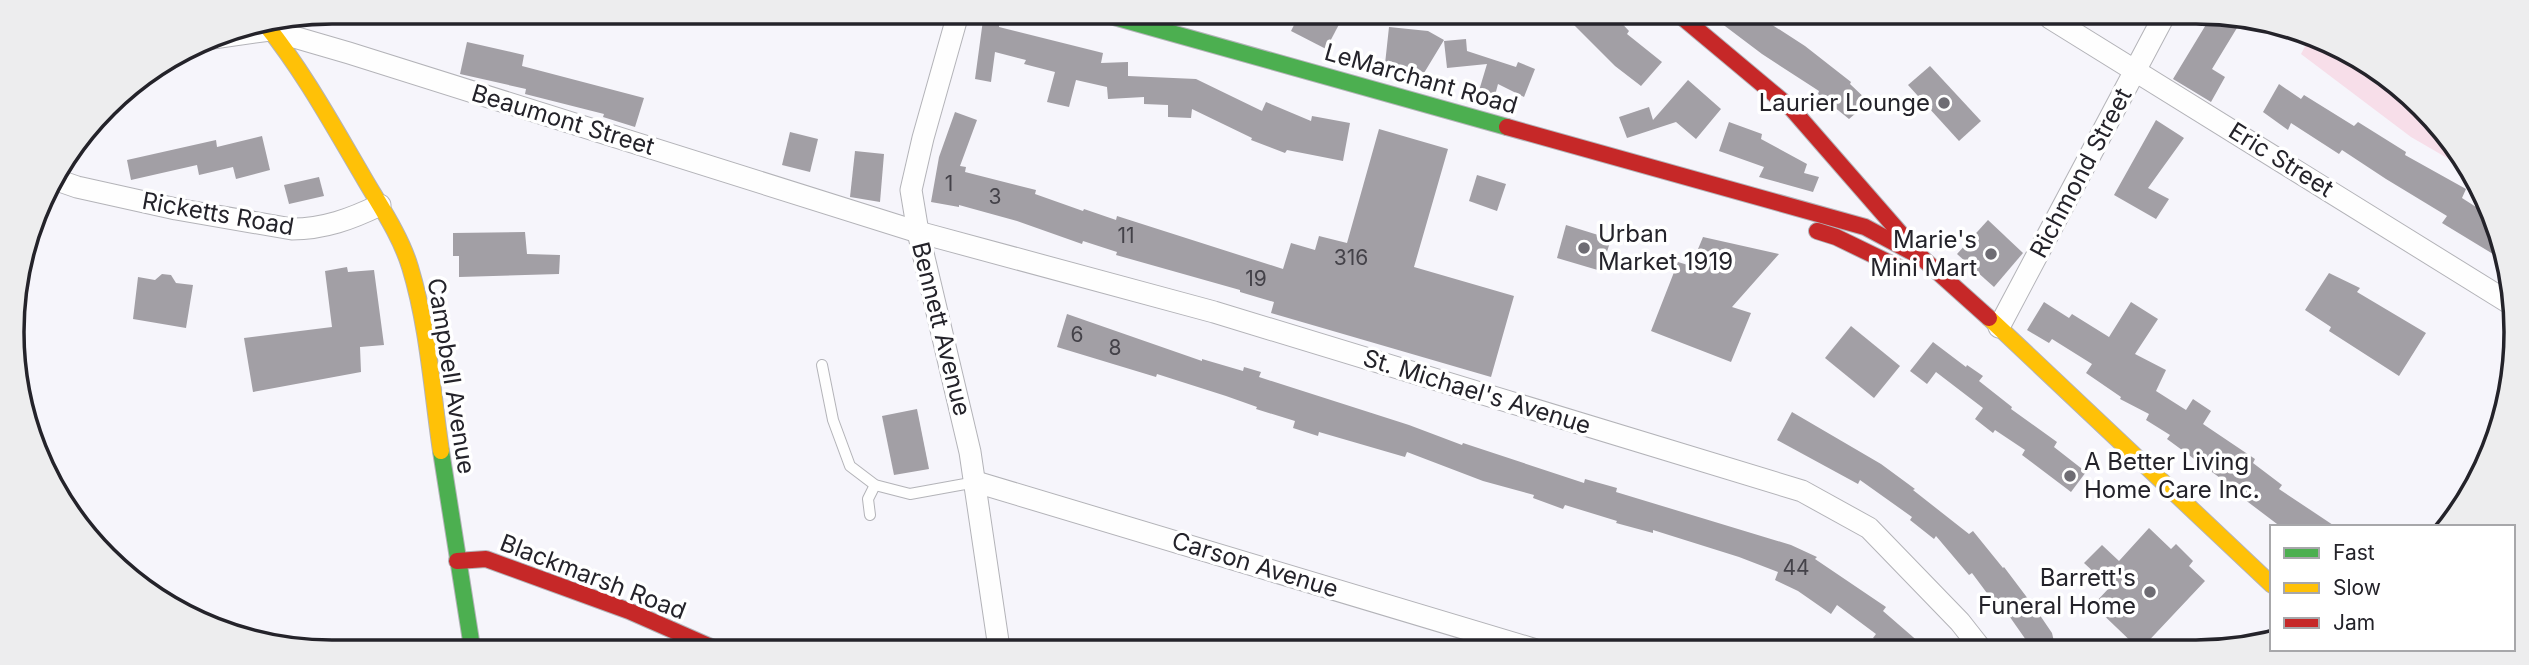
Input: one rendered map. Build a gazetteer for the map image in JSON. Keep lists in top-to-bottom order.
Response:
{
  "streets": {
    "main road": ["LeMarchant Road", "Campbell Avenue", "Blackmarsh Road"],
    "street": [
      "Beaumont Street",
      "Eric Street",
      "Richmond Street",
      "Ricketts Road",
      "Bennett Avenue",
      "St. Michael's Avenue",
      "Carson Avenue"
    ]
  },
  "crossings": [
    ["Beaumont Street", "Bennett Avenue"],
    ["Beaumont Street", "St. Michael's Avenue"],
    ["Eric Street", "Richmond Street"],
    ["Ricketts Road", "Campbell Avenue"],
    ["Bennett Avenue", "St. Michael's Avenue"],
    ["Bennett Avenue", "Carson Avenue"],
    ["Campbell Avenue", "Blackmarsh Road"]
  ],
  "places": [
    "Laurier Lounge",
    "Urban Market 1919",
    "Marie's Mini Mart",
    "A Better Living Home Care Inc.",
    "Barrett's Funeral Home"
  ],
  "house_numbers": [
    "1",
    "3",
    "11",
    "316",
    "19",
    "6",
    "8",
    "44"
  ],
  "legend": ["Fast", "Slow", "Jam"]
}
